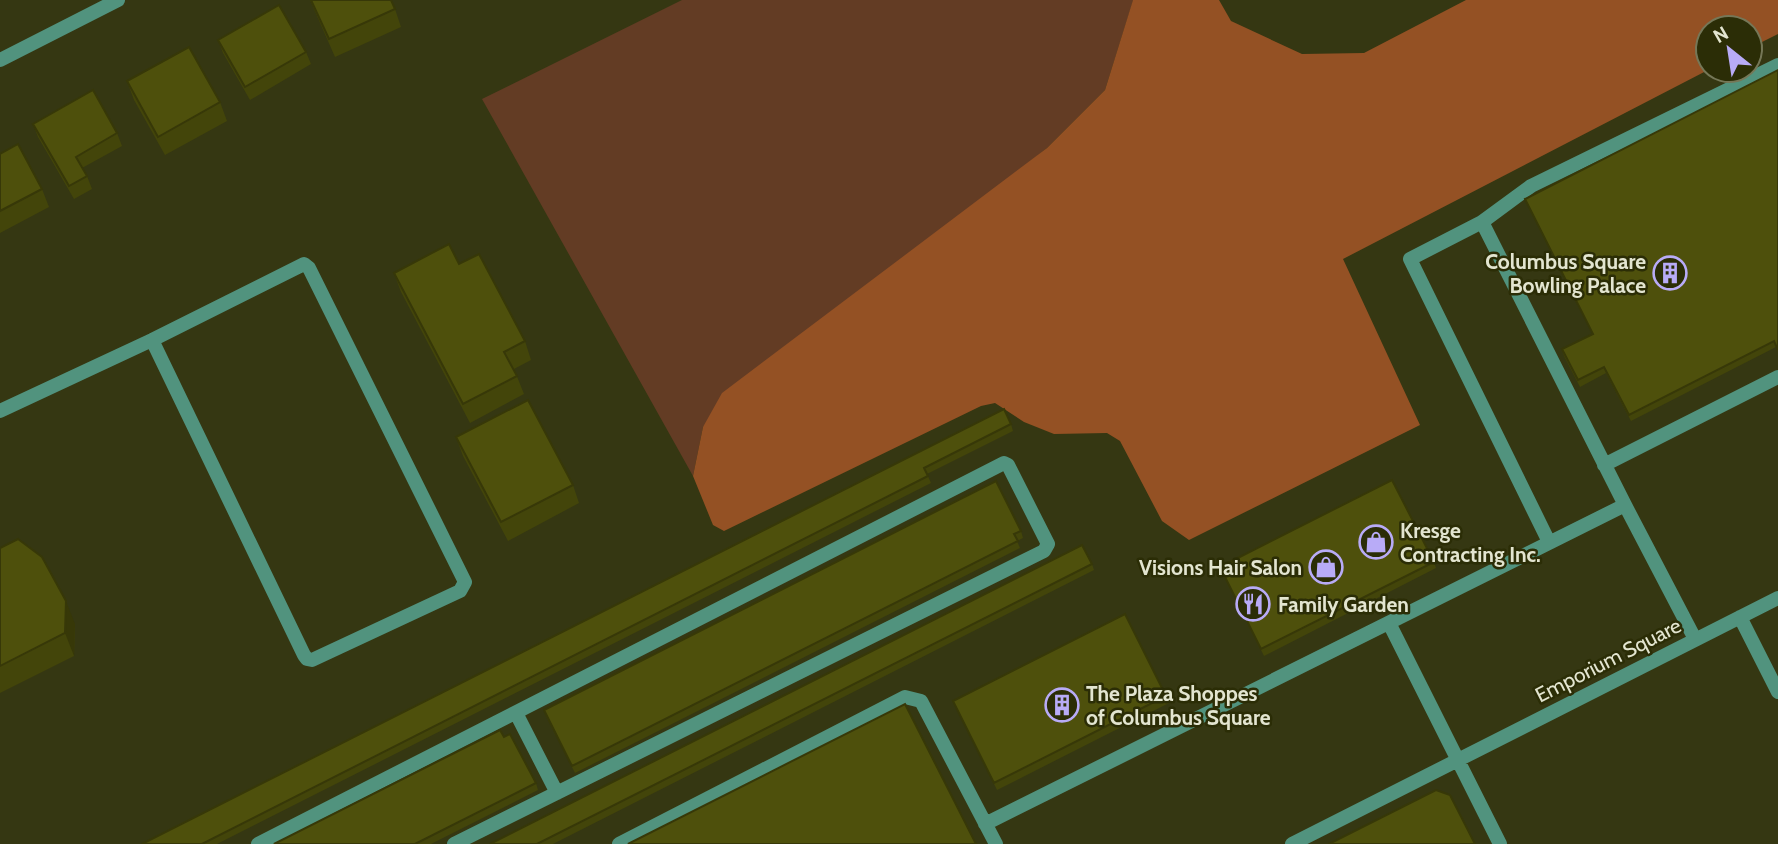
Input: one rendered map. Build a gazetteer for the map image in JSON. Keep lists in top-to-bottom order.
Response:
{
  "streets": {
    "street": ["Emporium Square"]
  },
  "places": {
    "building": ["Columbus Square Bowling Palace", "The Plaza Shoppes of Columbus Square"],
    "shop": ["Kresge Contracting Inc.", "Visions Hair Salon"],
    "restaurant": ["Family Garden"]
  },
  "north": "top left"
}
